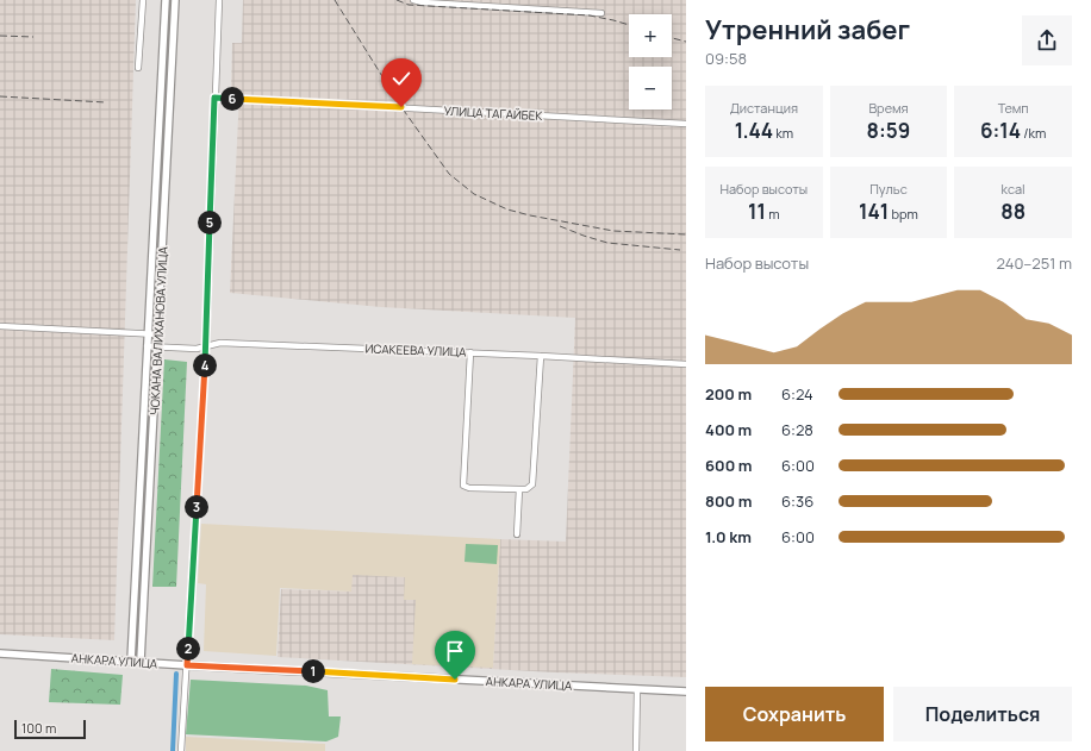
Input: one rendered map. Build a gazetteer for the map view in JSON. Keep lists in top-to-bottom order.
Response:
{
  "streets": {
    "main road": ["ЧОКАНА ВАЛИХАНОВА УЛИЦА", "АНКАРА УЛИЦА"],
    "street": ["УЛИЦА ТАГАЙБЕК", "ИСАКЕЕВА УЛИЦА"]
  },
  "crossings": [
    ["ЧОКАНА ВАЛИХАНОВА УЛИЦА", "ИСАКЕЕВА УЛИЦА"],
    ["ЧОКАНА ВАЛИХАНОВА УЛИЦА", "АНКАРА УЛИЦА"]
  ],
  "scale_bar": "100 m",
  "page": {
    "heading": ["Утренний забег", "09:58"],
    "map_buttons": ["+", "−"],
    "stats": [
      ["Дистанция", "1.44 km"],
      ["Время", "8:59"],
      ["Темп", "6:14 /km"],
      ["Набор высоты", "11 m"],
      ["Пульс", "141 bpm"],
      ["kcal", "88"]
    ],
    "pins": [
      "6",
      "5",
      "4",
      "3",
      "2",
      "1"
    ],
    "chart": ["Набор высоты", "240–251 m"],
    "list": [
      {
        "name": "200 m",
        "note": "6:24"
      },
      {
        "name": "400 m",
        "note": "6:28"
      },
      {
        "name": "600 m",
        "note": "6:00"
      },
      {
        "name": "800 m",
        "note": "6:36"
      },
      {
        "name": "1.0 km",
        "note": "6:00"
      }
    ],
    "buttons": ["Сохранить", "Поделиться"],
    "scale": "100 m"
  }
}
